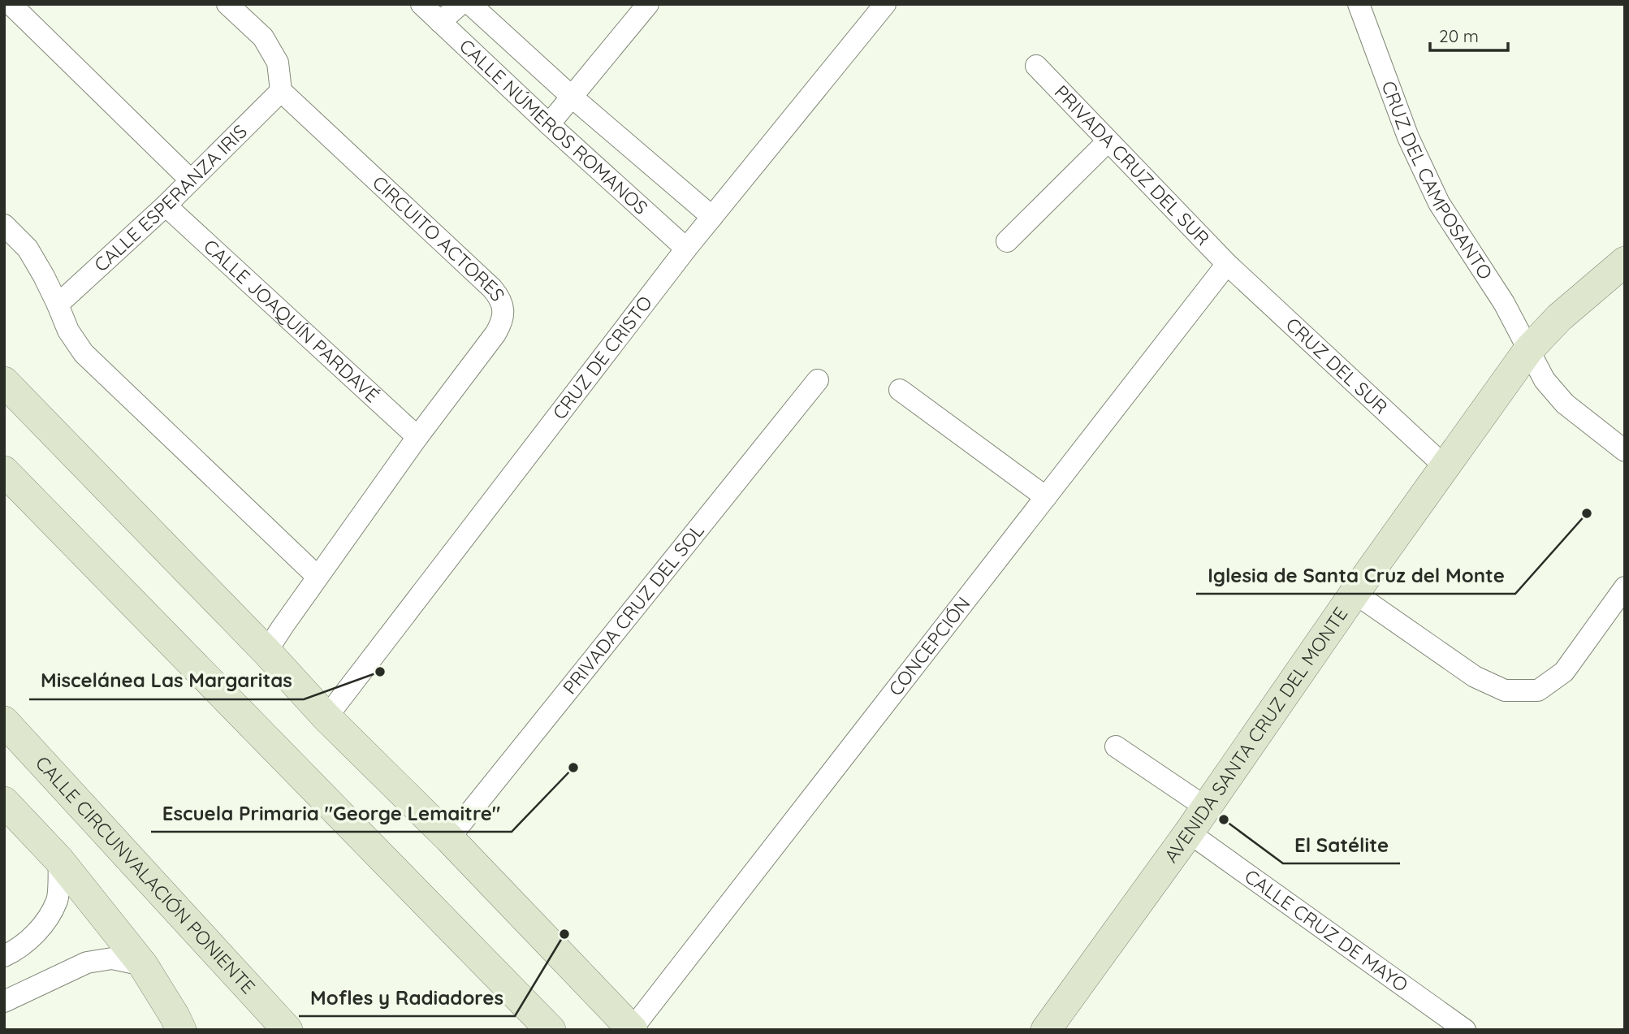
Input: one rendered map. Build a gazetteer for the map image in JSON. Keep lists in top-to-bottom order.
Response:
{
  "streets": {
    "main road": ["AVENIDA SANTA CRUZ DEL MONTE", "CALLE CIRCUNVALACIÓN PONIENTE"],
    "street": [
      "CALLE NÚMEROS ROMANOS",
      "PRIVADA CRUZ DEL SUR",
      "CRUZ DEL CAMPOSANTO",
      "CALLE ESPERANZA IRIS",
      "CIRCUITO ACTORES",
      "CALLE JOAQUÍN PARDAVÉ",
      "CRUZ DE CRISTO",
      "CRUZ DEL SUR",
      "PRIVADA CRUZ DEL SOL",
      "CONCEPCIÓN",
      "CALLE CRUZ DE MAYO"
    ]
  },
  "crossings": [
    ["CALLE NÚMEROS ROMANOS", "CRUZ DE CRISTO"],
    ["PRIVADA CRUZ DEL SUR", "CRUZ DEL SUR"],
    ["PRIVADA CRUZ DEL SUR", "CONCEPCIÓN"],
    ["CRUZ DEL CAMPOSANTO", "AVENIDA SANTA CRUZ DEL MONTE"],
    ["CALLE ESPERANZA IRIS", "CIRCUITO ACTORES"],
    ["CALLE ESPERANZA IRIS", "CALLE JOAQUÍN PARDAVÉ"],
    ["CIRCUITO ACTORES", "CALLE JOAQUÍN PARDAVÉ"],
    ["CRUZ DEL SUR", "CONCEPCIÓN"],
    ["CRUZ DEL SUR", "AVENIDA SANTA CRUZ DEL MONTE"],
    ["AVENIDA SANTA CRUZ DEL MONTE", "CALLE CRUZ DE MAYO"]
  ],
  "places": [
    "Iglesia de Santa Cruz del Monte",
    "Miscelánea Las Margaritas",
    "Escuela Primaria \"George Lemaitre\"",
    "El Satélite",
    "Mofles y Radiadores"
  ],
  "scale_bar": "20 m"
}
